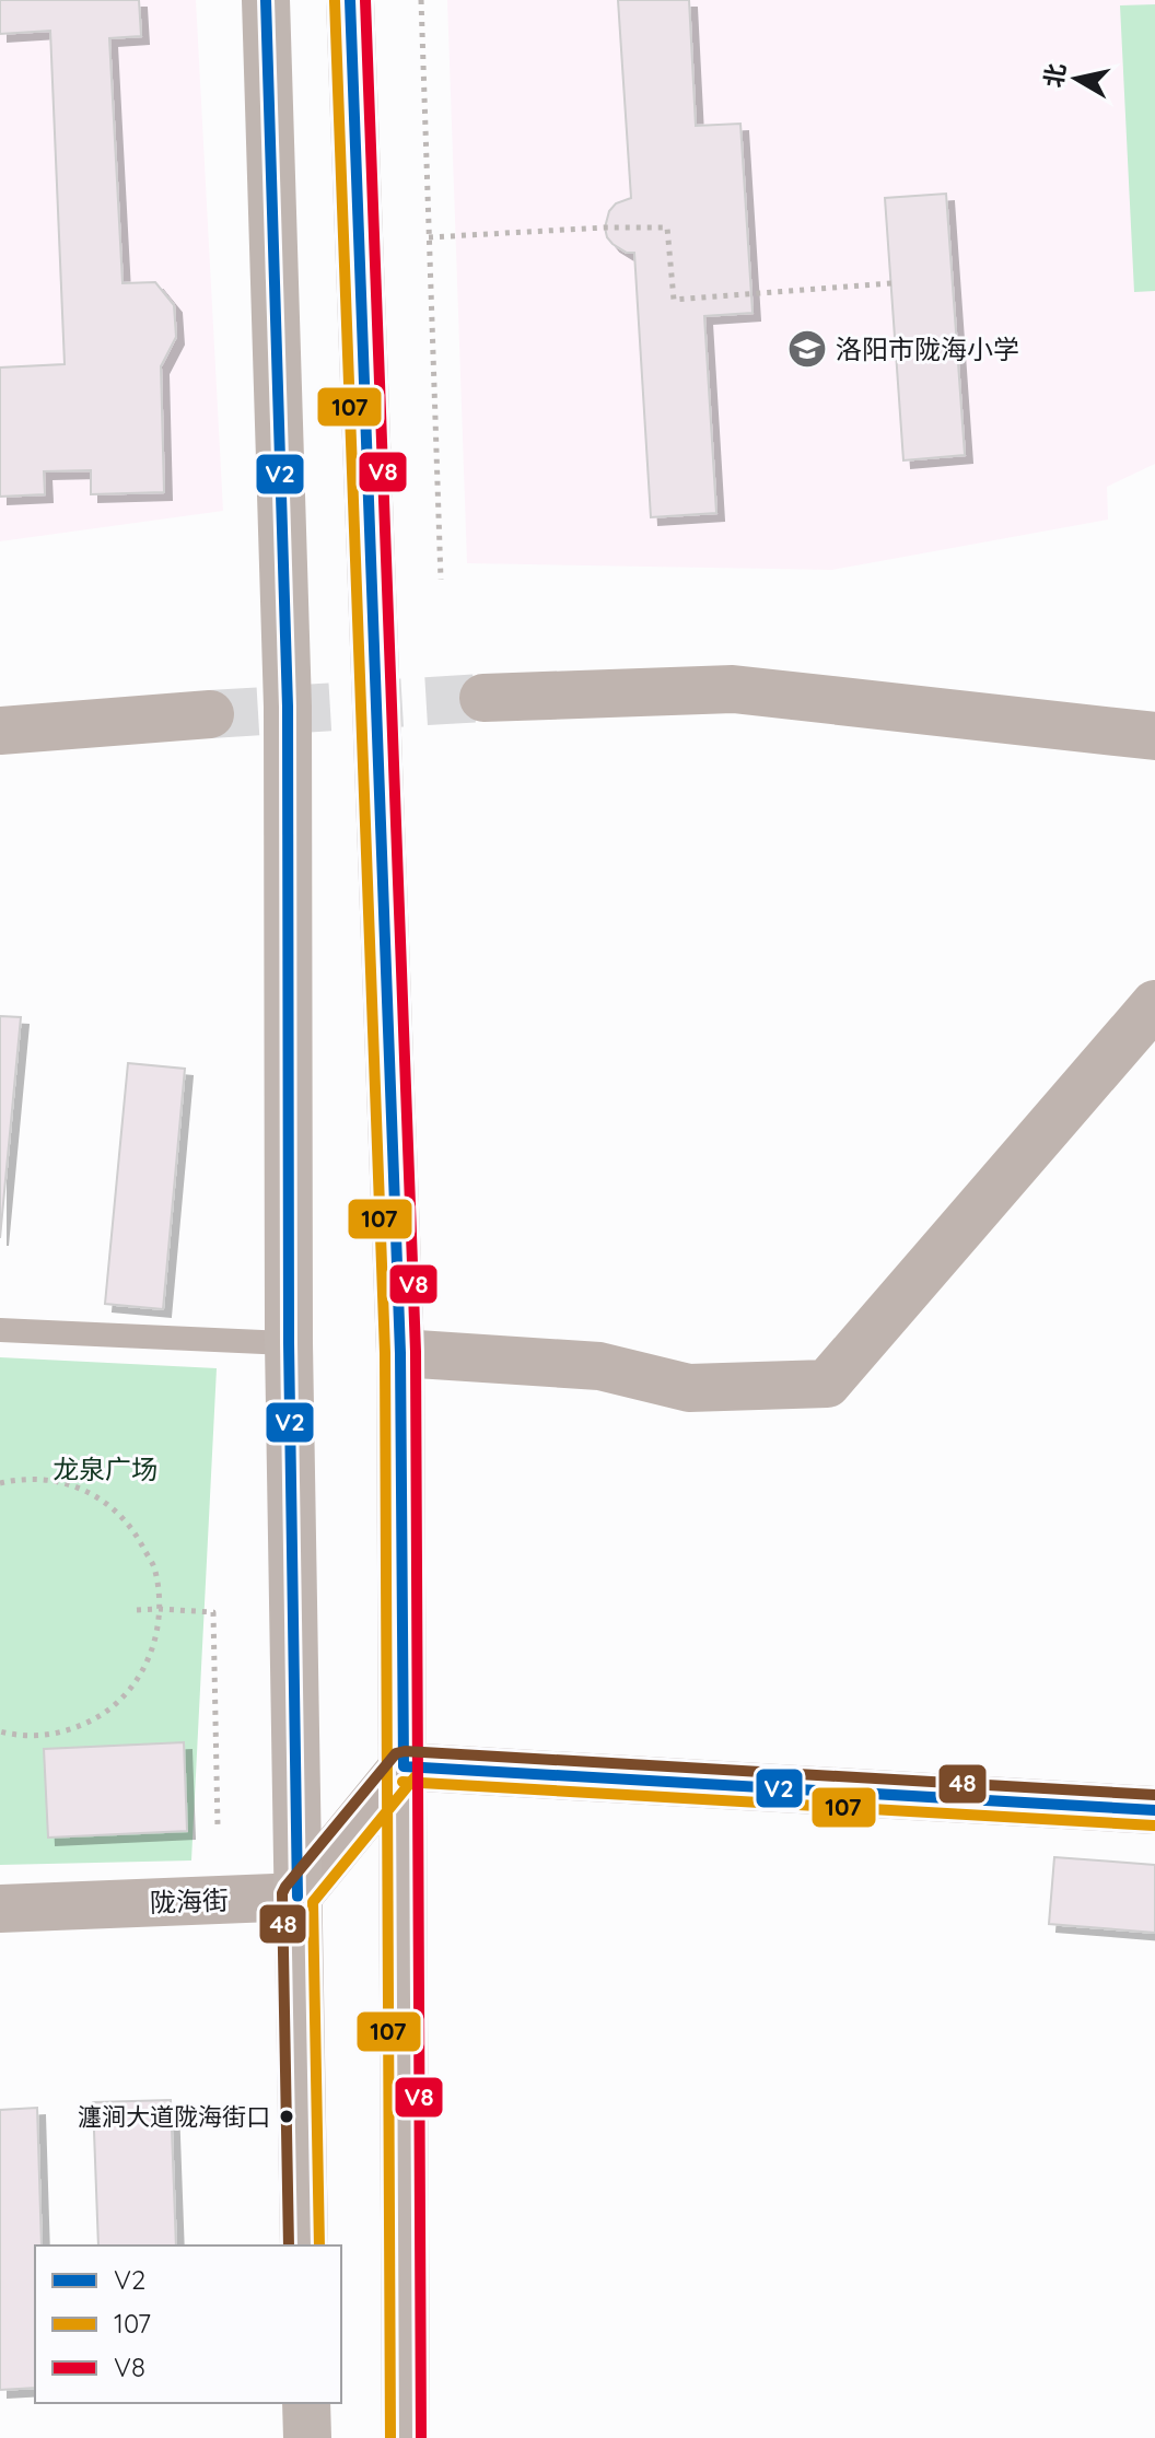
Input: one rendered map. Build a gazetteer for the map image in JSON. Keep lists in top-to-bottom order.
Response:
{
  "streets": {
    "street": ["陇海街"]
  },
  "parks": ["龙泉广场"],
  "places": {
    "school or university": ["洛阳市陇海小学"],
    "other": ["瀍涧大道陇海街口"]
  },
  "lines": [
    "transit line V2",
    "transit line V8",
    "transit line 107",
    "transit line 48"
  ],
  "legend": ["V2", "107", "V8"],
  "north": "left"
}
